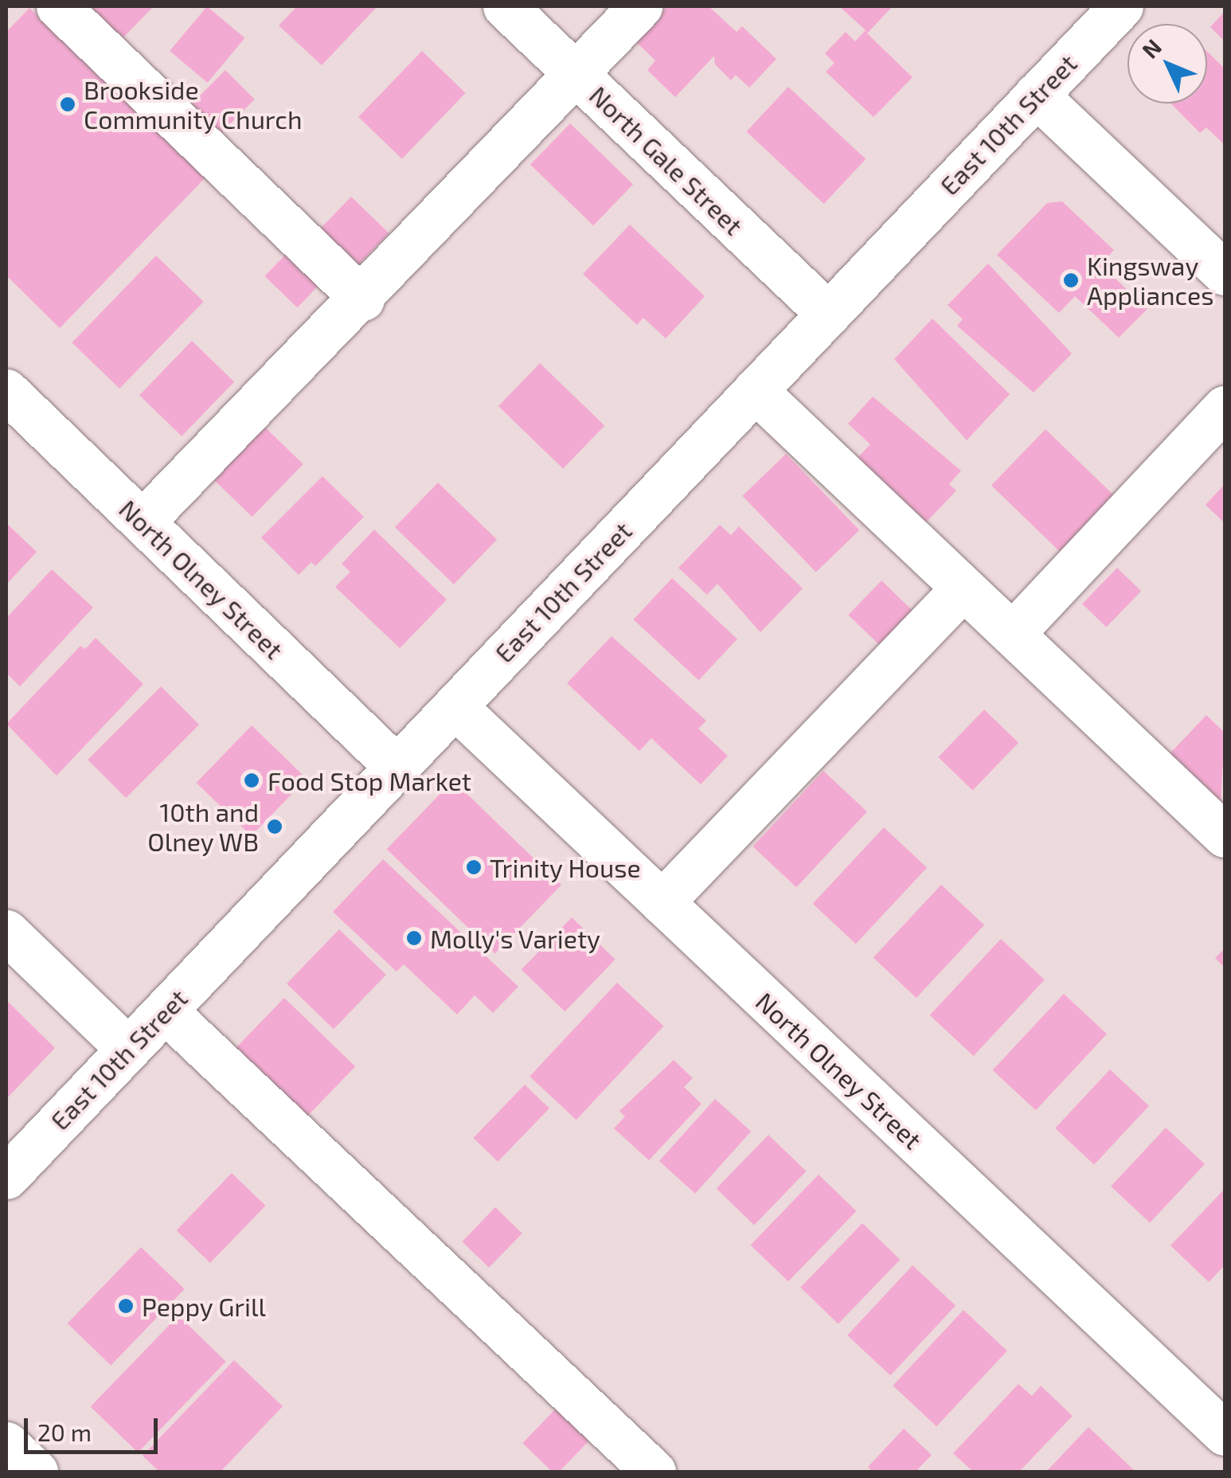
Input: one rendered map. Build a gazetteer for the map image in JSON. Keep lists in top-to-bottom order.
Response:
{
  "streets": {
    "street": ["East 10th Street", "North Gale Street", "North Olney Street"]
  },
  "crossings": [
    ["East 10th Street", "North Gale Street"],
    ["East 10th Street", "North Olney Street"]
  ],
  "places": [
    "Brookside Community Church",
    "Kingsway Appliances",
    "Food Stop Market",
    "10th and Olney WB",
    "Trinity House",
    "Molly's Variety",
    "Peppy Grill"
  ],
  "scale_bar": "20 m",
  "north": "top left"
}
